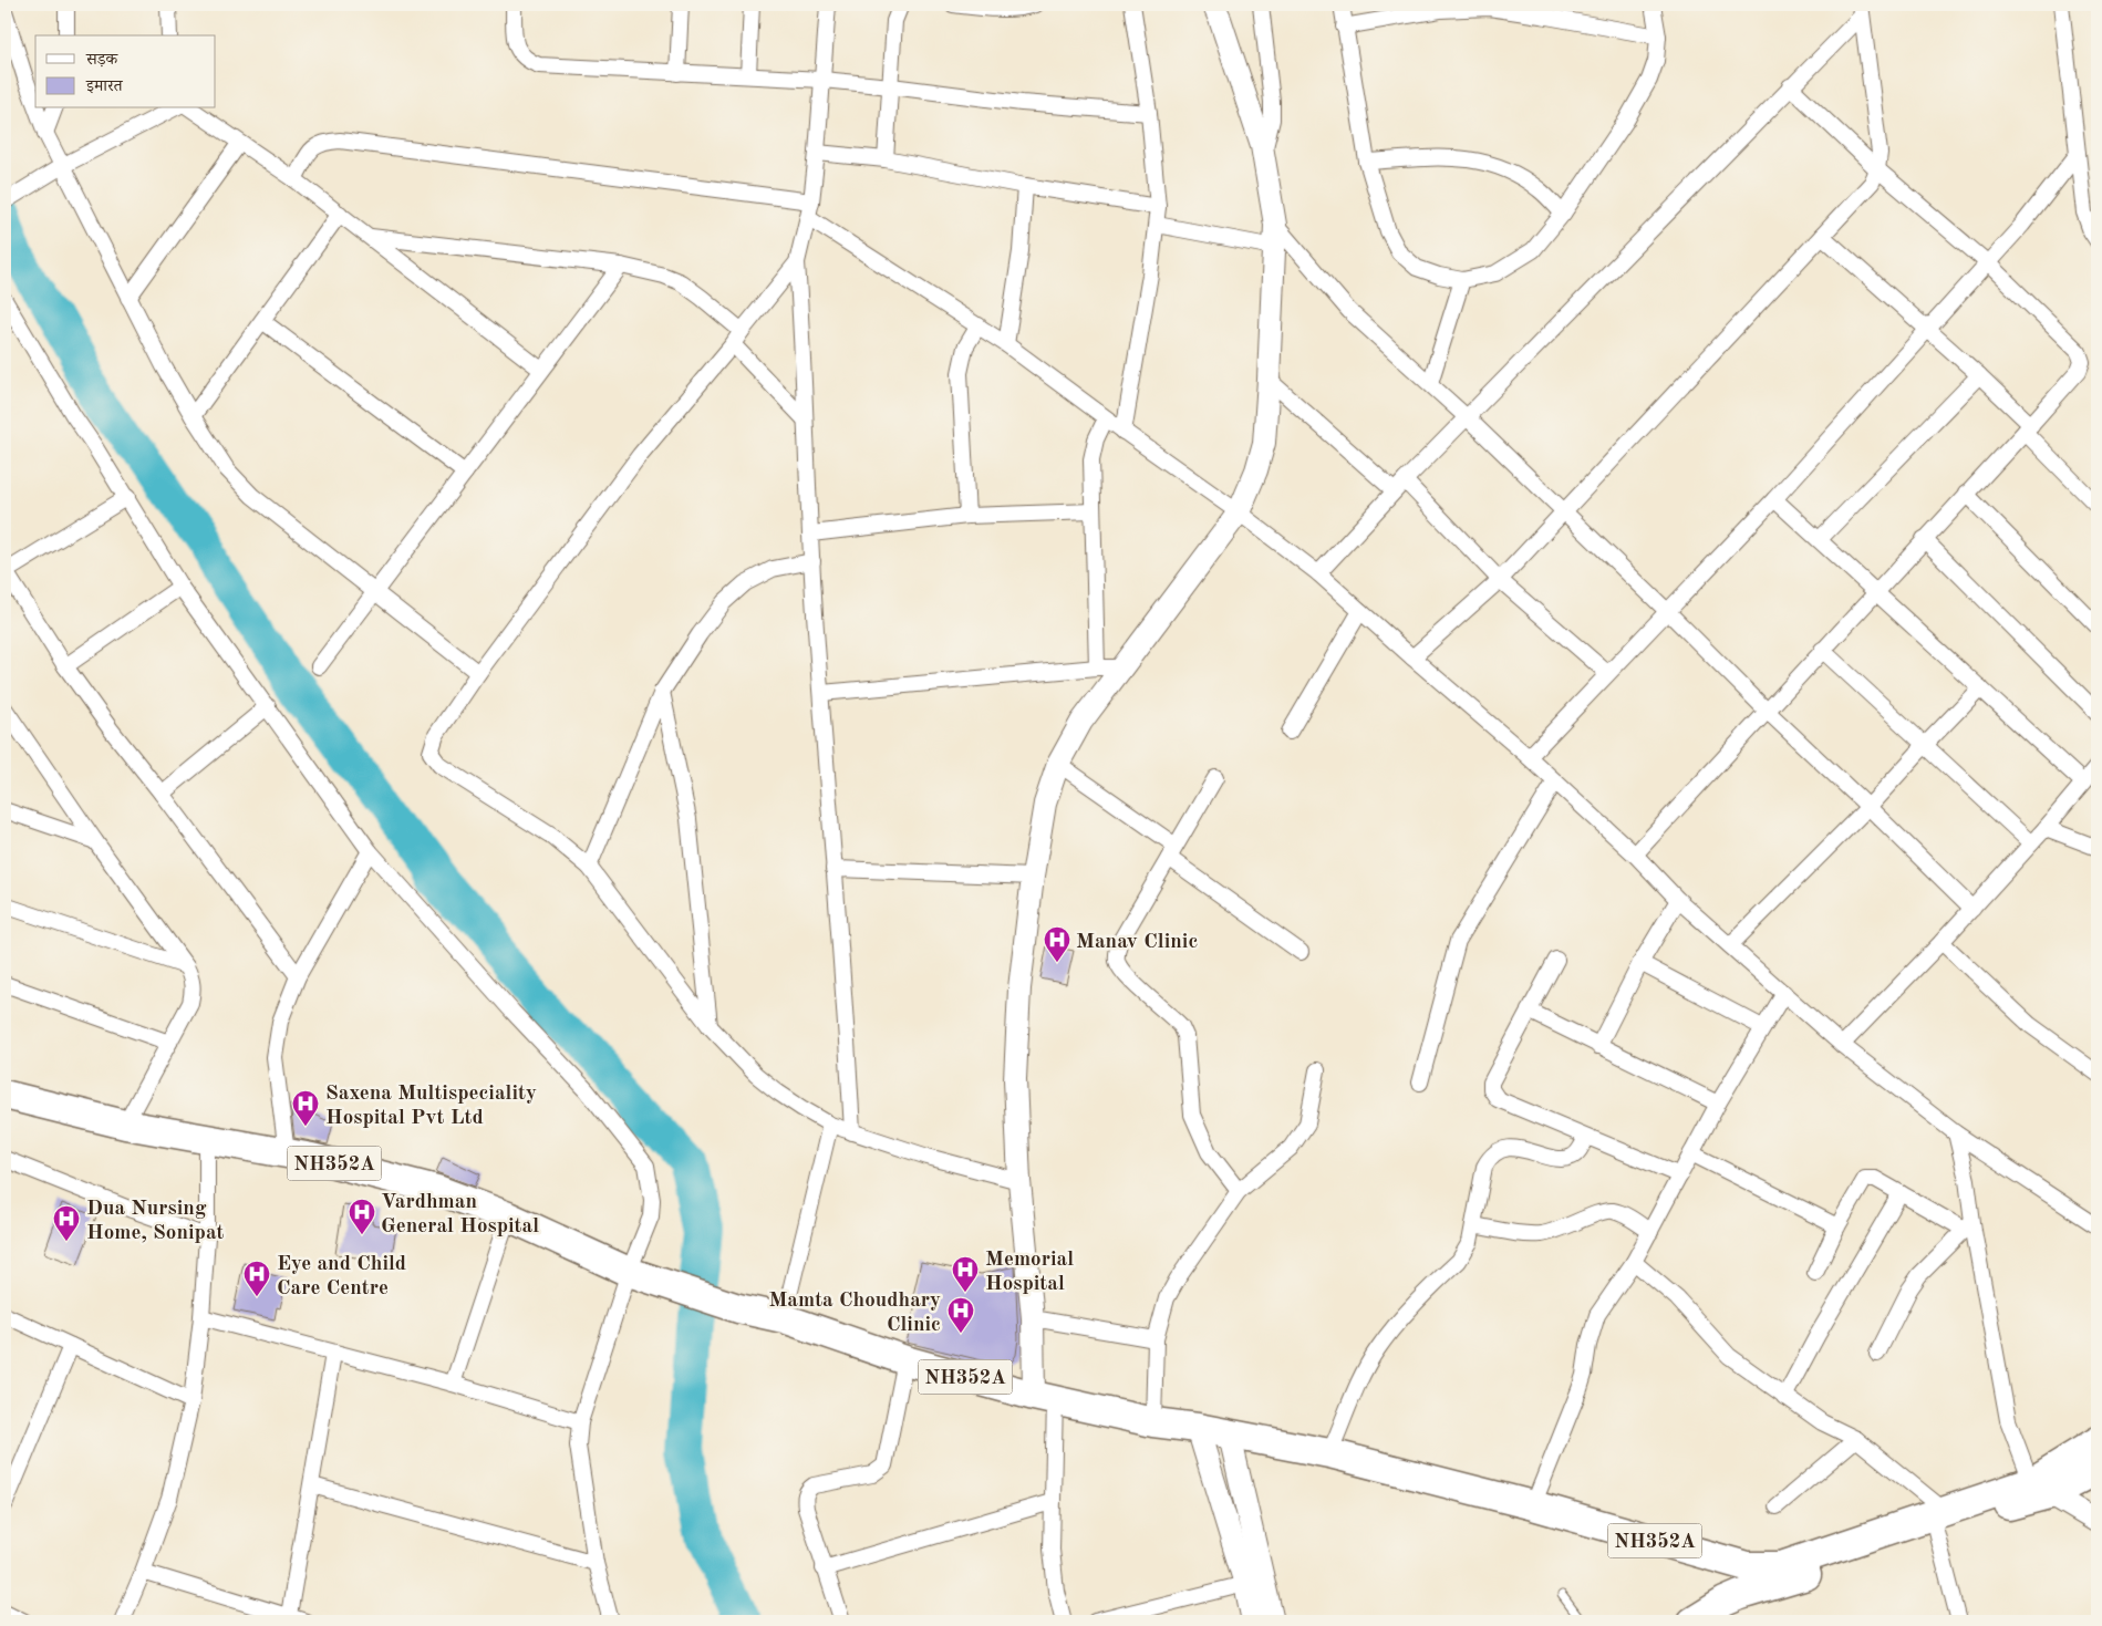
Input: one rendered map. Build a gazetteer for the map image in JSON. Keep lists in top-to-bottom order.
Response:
{
  "streets": {
    "highway": ["NH352A"]
  },
  "places": {
    "hospital": [
      "Manav Clinic",
      "Saxena Multispeciality Hospital Pvt Ltd",
      "Vardhman General Hospital",
      "Dua Nursing Home, Sonipat",
      "Memorial Hospital",
      "Eye and Child Care Centre",
      "Mamta Choudhary Clinic"
    ]
  },
  "legend": ["सड़क", "इमारत"]
}
